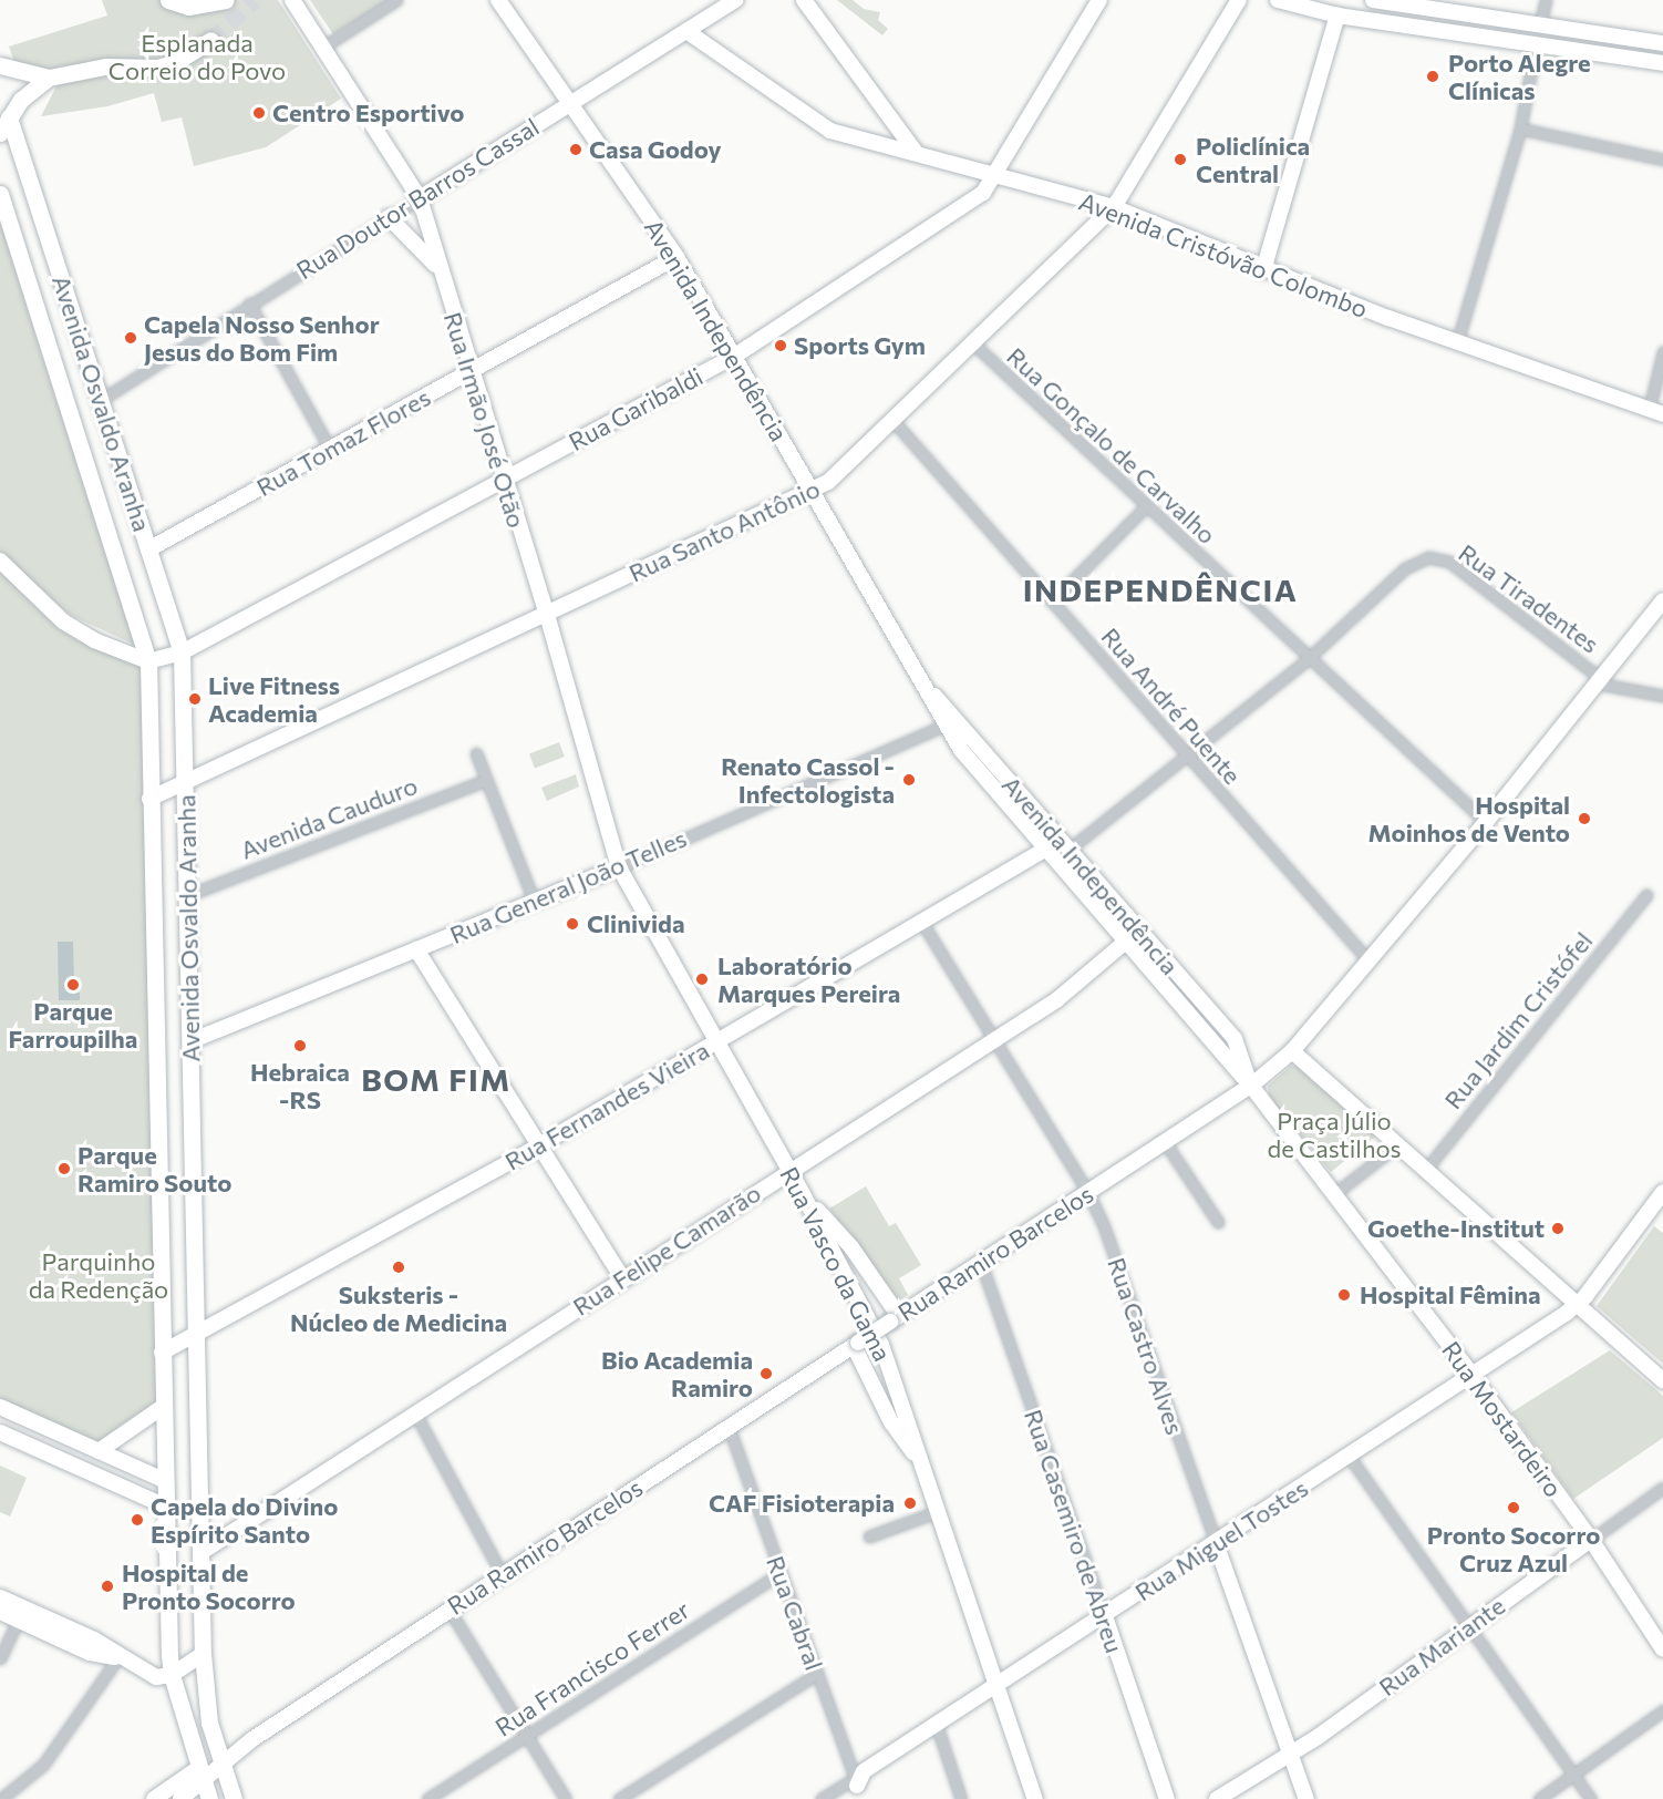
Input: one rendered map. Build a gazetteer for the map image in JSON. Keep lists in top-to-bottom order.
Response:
{
  "streets": {
    "main road": ["Avenida Osvaldo Aranha"],
    "street": [
      "Rua Doutor Barros Cassal",
      "Avenida Cristóvão Colombo",
      "Avenida Independência",
      "Rua Garibaldi",
      "Rua Irmão José Otão",
      "Rua Tomaz Flores",
      "Rua Gonçalo de Carvalho",
      "Rua Santo Antônio",
      "Rua Tiradentes",
      "Rua André Puente",
      "Avenida Cauduro",
      "Rua General João Telles",
      "Rua Jardim Cristófel",
      "Rua Fernandes Vieira",
      "Rua Felipe Camarão",
      "Rua Ramiro Barcelos",
      "Rua Vasco da Gama",
      "Rua Castro Alves",
      "Rua Mostardeiro",
      "Rua Casemiro de Abreu",
      "Rua Miguel Tostes",
      "Rua Cabral",
      "Rua Mariante",
      "Rua Francisco Ferrer"
    ]
  },
  "crossings": [
    ["Rua Doutor Barros Cassal", "Avenida Cristóvão Colombo"],
    ["Rua Doutor Barros Cassal", "Avenida Independência"],
    ["Rua Doutor Barros Cassal", "Avenida Osvaldo Aranha"],
    ["Rua Doutor Barros Cassal", "Rua Irmão José Otão"],
    ["Avenida Cristóvão Colombo", "Rua Garibaldi"],
    ["Avenida Cristóvão Colombo", "Rua Santo Antônio"],
    ["Avenida Independência", "Rua Garibaldi"],
    ["Avenida Independência", "Rua Tomaz Flores"],
    ["Avenida Independência", "Rua Santo Antônio"],
    ["Avenida Independência", "Rua General João Telles"],
    ["Avenida Independência", "Rua Fernandes Vieira"],
    ["Avenida Independência", "Rua Felipe Camarão"],
    ["Avenida Independência", "Rua Ramiro Barcelos"],
    ["Avenida Independência", "Rua Mostardeiro"],
    ["Avenida Osvaldo Aranha", "Rua Garibaldi"],
    ["Avenida Osvaldo Aranha", "Rua Tomaz Flores"],
    ["Avenida Osvaldo Aranha", "Rua Santo Antônio"],
    ["Avenida Osvaldo Aranha", "Avenida Cauduro"],
    ["Avenida Osvaldo Aranha", "Rua General João Telles"],
    ["Avenida Osvaldo Aranha", "Rua Fernandes Vieira"],
    ["Avenida Osvaldo Aranha", "Rua Felipe Camarão"],
    ["Avenida Osvaldo Aranha", "Rua Ramiro Barcelos"],
    ["Rua Garibaldi", "Rua Irmão José Otão"],
    ["Rua Irmão José Otão", "Rua Tomaz Flores"],
    ["Rua Irmão José Otão", "Rua Santo Antônio"],
    ["Rua Irmão José Otão", "Rua General João Telles"],
    ["Rua Irmão José Otão", "Rua Vasco da Gama"],
    ["Rua Gonçalo de Carvalho", "Rua Santo Antônio"],
    ["Rua Gonçalo de Carvalho", "Rua Tiradentes"],
    ["Rua Gonçalo de Carvalho", "Rua Ramiro Barcelos"],
    ["Rua Santo Antônio", "Rua André Puente"],
    ["Rua Tiradentes", "Rua Ramiro Barcelos"],
    ["Rua André Puente", "Rua Ramiro Barcelos"],
    ["Rua General João Telles", "Rua Vasco da Gama"],
    ["Rua Fernandes Vieira", "Rua Vasco da Gama"],
    ["Rua Fernandes Vieira", "Rua Castro Alves"],
    ["Rua Felipe Camarão", "Rua Vasco da Gama"],
    ["Rua Felipe Camarão", "Rua Castro Alves"],
    ["Rua Ramiro Barcelos", "Rua Castro Alves"],
    ["Rua Ramiro Barcelos", "Rua Casemiro de Abreu"],
    ["Rua Ramiro Barcelos", "Rua Cabral"],
    ["Rua Vasco da Gama", "Rua Miguel Tostes"],
    ["Rua Castro Alves", "Rua Miguel Tostes"],
    ["Rua Castro Alves", "Rua Mariante"],
    ["Rua Mostardeiro", "Rua Miguel Tostes"],
    ["Rua Mostardeiro", "Rua Mariante"],
    ["Rua Casemiro de Abreu", "Rua Miguel Tostes"],
    ["Rua Miguel Tostes", "Rua Cabral"],
    ["Rua Cabral", "Rua Francisco Ferrer"]
  ],
  "districts": ["INDEPENDÊNCIA", "BOM FIM"],
  "parks": ["Esplanada Correio do Povo", "Praça Júlio de Castilhos", "Parquinho da Redenção"],
  "places": [
    "Porto Alegre Clínicas",
    "Centro Esportivo",
    "Casa Godoy",
    "Policlínica Central",
    "Capela Nosso Senhor Jesus do Bom Fim",
    "Sports Gym",
    "Live Fitness Academia",
    "Renato Cassol - Infectologista",
    "Hospital Moinhos de Vento",
    "Clinivida",
    "Laboratório Marques Pereira",
    "Parque Farroupilha",
    "Hebraica -RS",
    "Parque Ramiro Souto",
    "Goethe-Institut",
    "Suksteris - Núcleo de Medicina",
    "Hospital Fêmina",
    "Bio Academia Ramiro",
    "CAF Fisioterapia",
    "Pronto Socorro Cruz Azul",
    "Capela do Divino Espírito Santo",
    "Hospital de Pronto Socorro"
  ]
}
